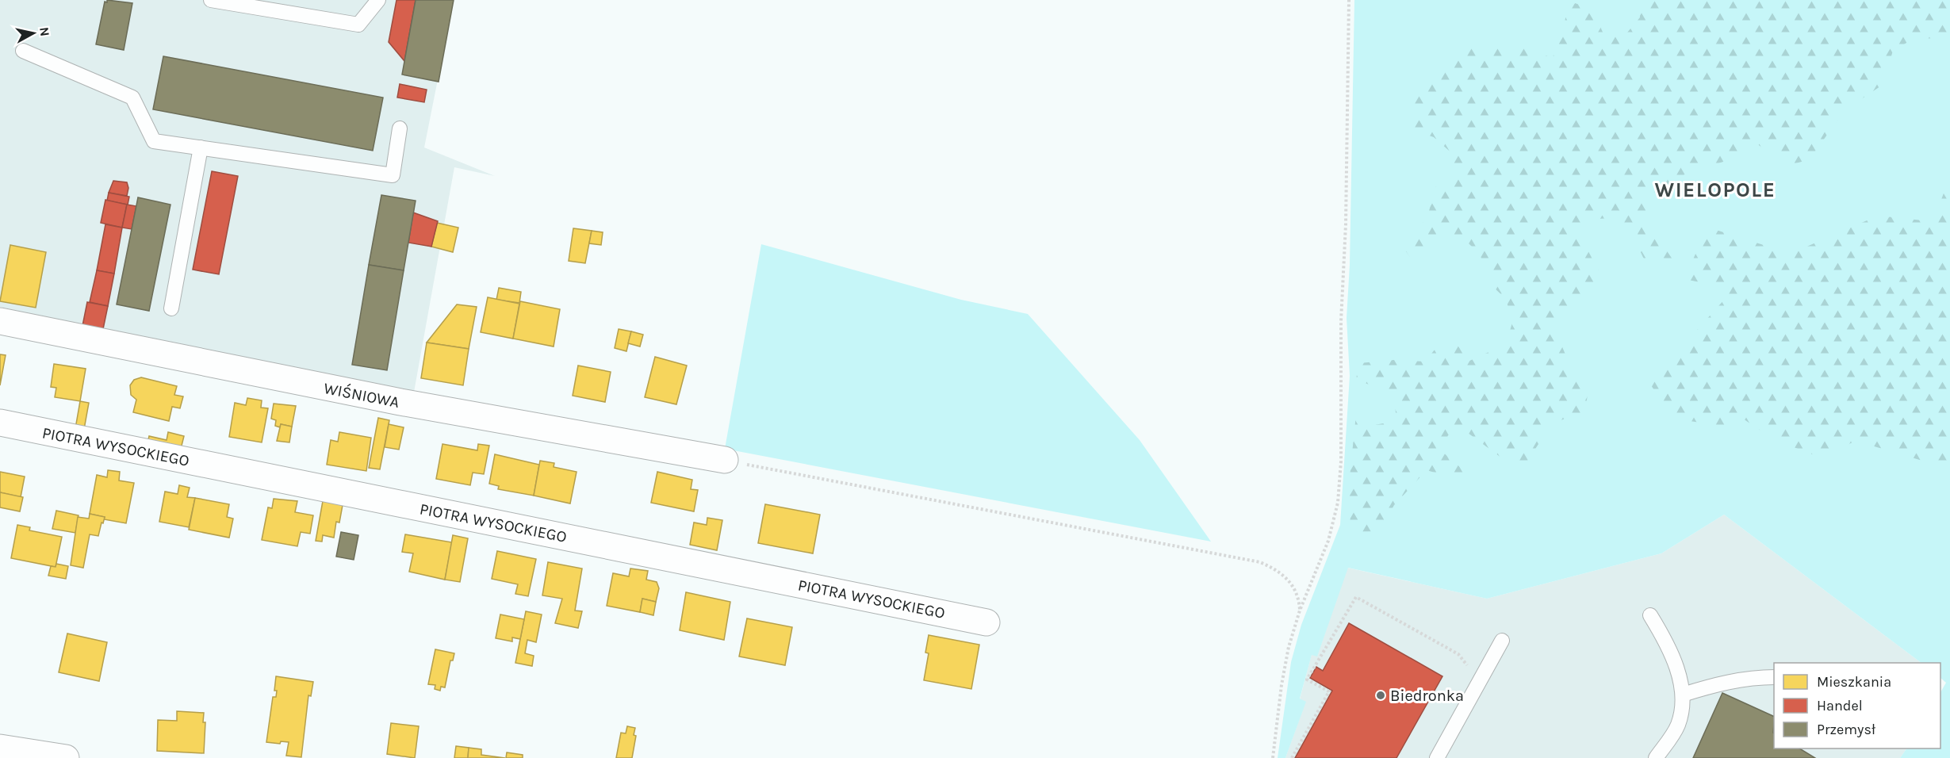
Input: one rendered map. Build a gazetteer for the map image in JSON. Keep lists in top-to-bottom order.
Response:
{
  "streets": {
    "street": ["WIŚNIOWA", "PIOTRA WYSOCKIEGO"]
  },
  "districts": ["WIELOPOLE"],
  "places": ["Biedronka"],
  "legend": ["Mieszkania", "Handel", "Przemysł"],
  "north": "right"
}
